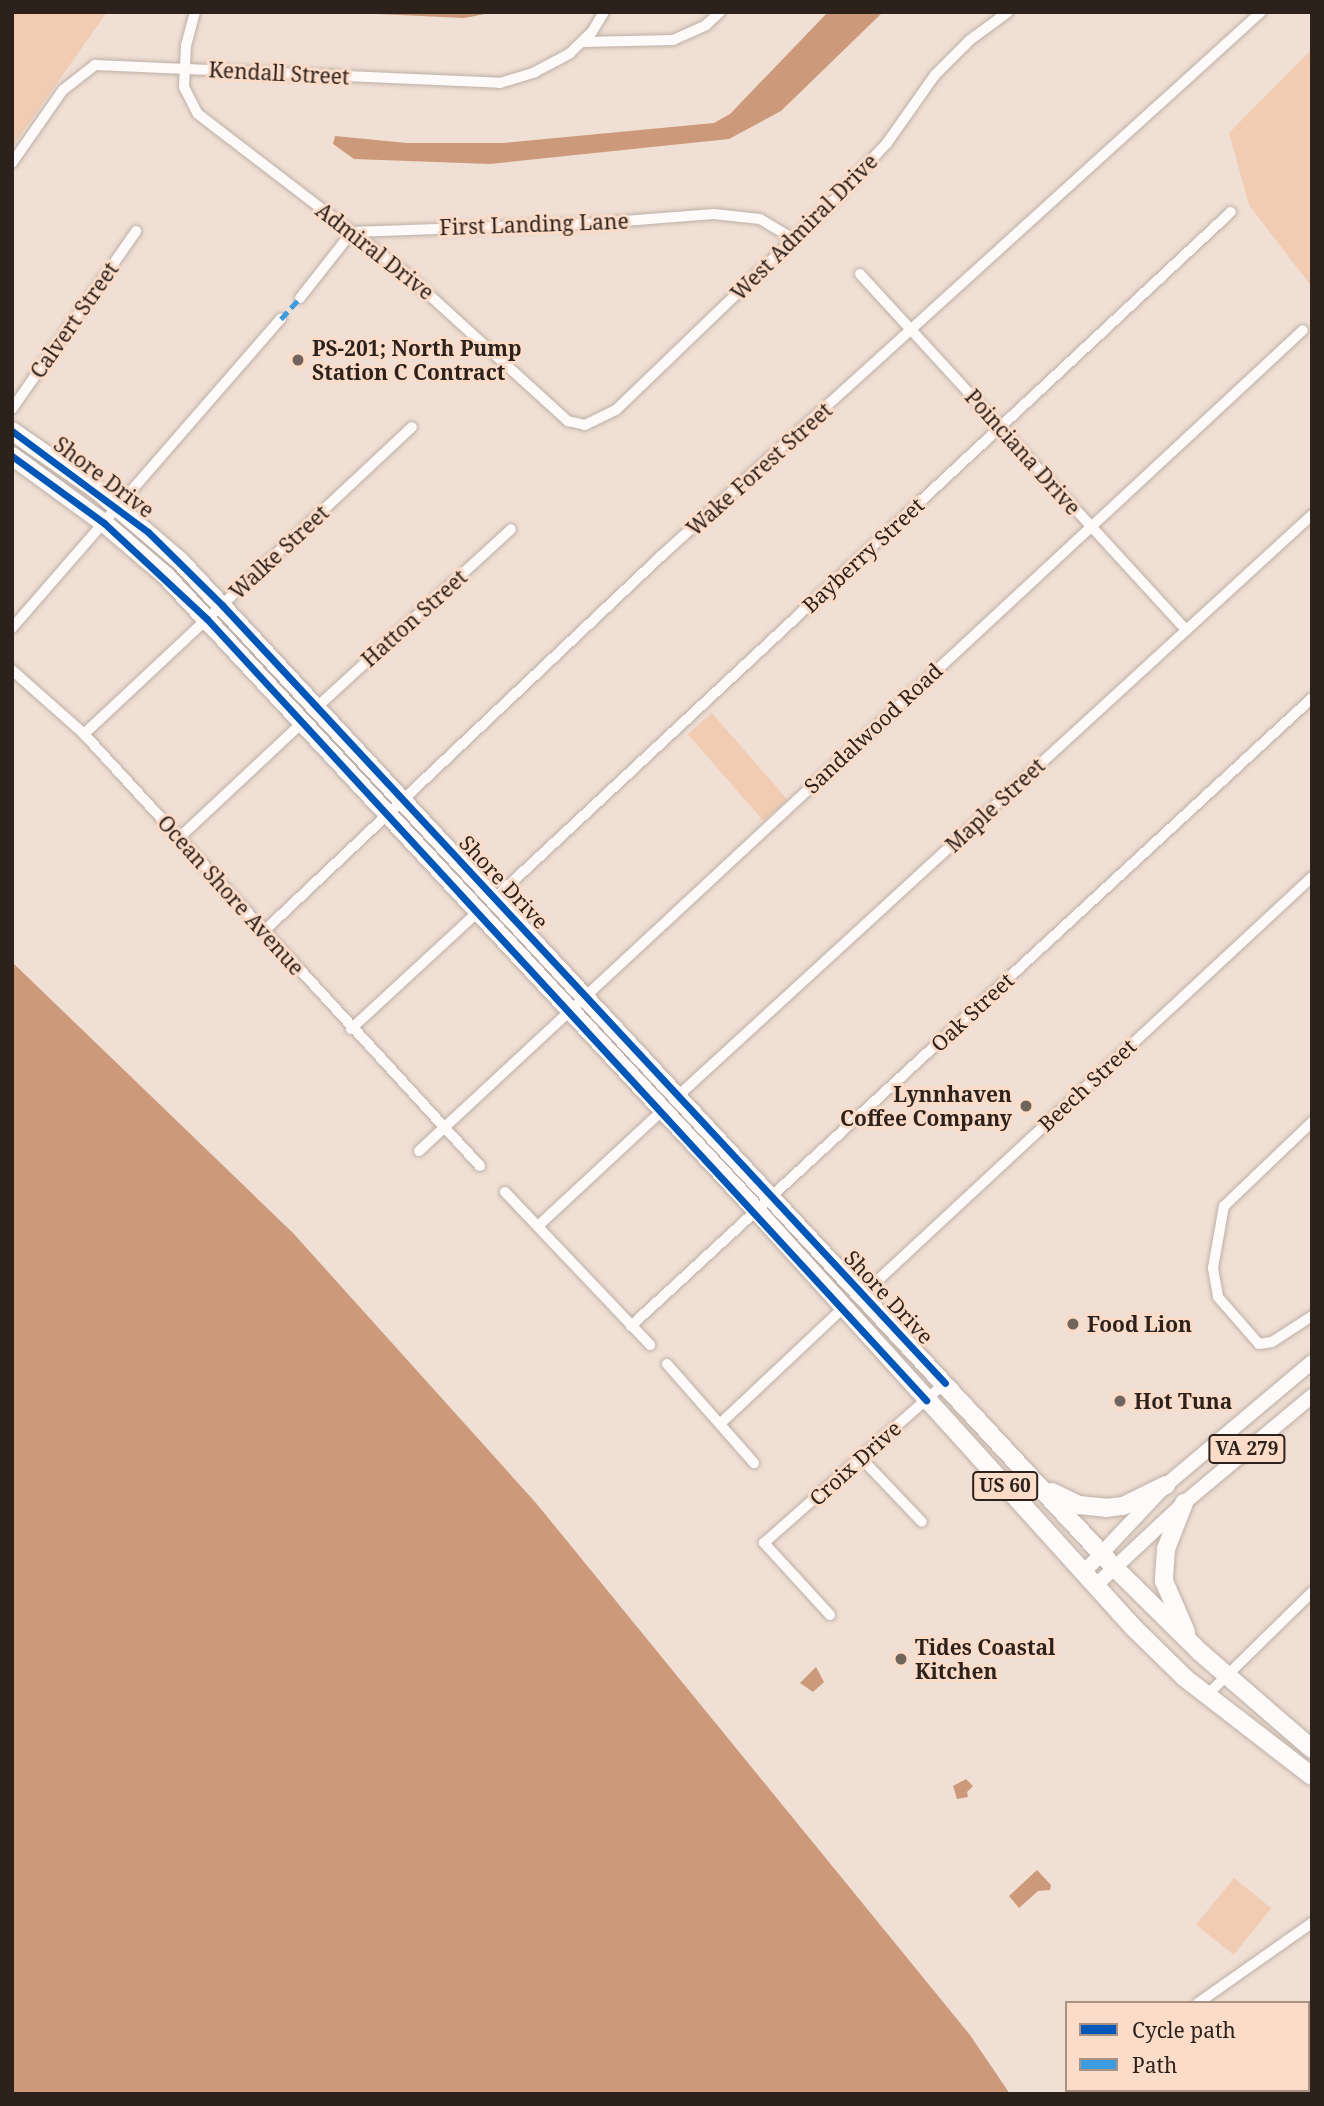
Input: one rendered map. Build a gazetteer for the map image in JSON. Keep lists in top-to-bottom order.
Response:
{
  "streets": {
    "highway": ["Shore Drive", "US 60"],
    "main road": ["VA 279"],
    "street": [
      "Kendall Street",
      "First Landing Lane",
      "West Admiral Drive",
      "Admiral Drive",
      "Calvert Street",
      "Poinciana Drive",
      "Wake Forest Street",
      "Walke Street",
      "Bayberry Street",
      "Hatton Street",
      "Sandalwood Road",
      "Maple Street",
      "Ocean Shore Avenue",
      "Oak Street",
      "Beech Street",
      "Croix Drive"
    ]
  },
  "crossings": [
    ["Kendall Street", "Admiral Drive"],
    ["First Landing Lane", "West Admiral Drive"],
    ["First Landing Lane", "Admiral Drive"],
    ["West Admiral Drive", "Admiral Drive"],
    ["Poinciana Drive", "Wake Forest Street"],
    ["Poinciana Drive", "Bayberry Street"],
    ["Poinciana Drive", "Sandalwood Road"],
    ["Poinciana Drive", "Maple Street"],
    ["Wake Forest Street", "Shore Drive"],
    ["Wake Forest Street", "Ocean Shore Avenue"],
    ["Shore Drive", "Walke Street"],
    ["Shore Drive", "Bayberry Street"],
    ["Shore Drive", "Hatton Street"],
    ["Shore Drive", "Sandalwood Road"],
    ["Shore Drive", "Maple Street"],
    ["Shore Drive", "Oak Street"],
    ["Shore Drive", "Beech Street"],
    ["Shore Drive", "VA 279"],
    ["Shore Drive", "Croix Drive"],
    ["Walke Street", "Ocean Shore Avenue"],
    ["Sandalwood Road", "Ocean Shore Avenue"]
  ],
  "places": [
    "PS-201; North Pump Station C Contract",
    "Lynnhaven Coffee Company",
    "Food Lion",
    "Hot Tuna",
    "Tides Coastal Kitchen"
  ],
  "legend": ["Cycle path", "Path"]
}
